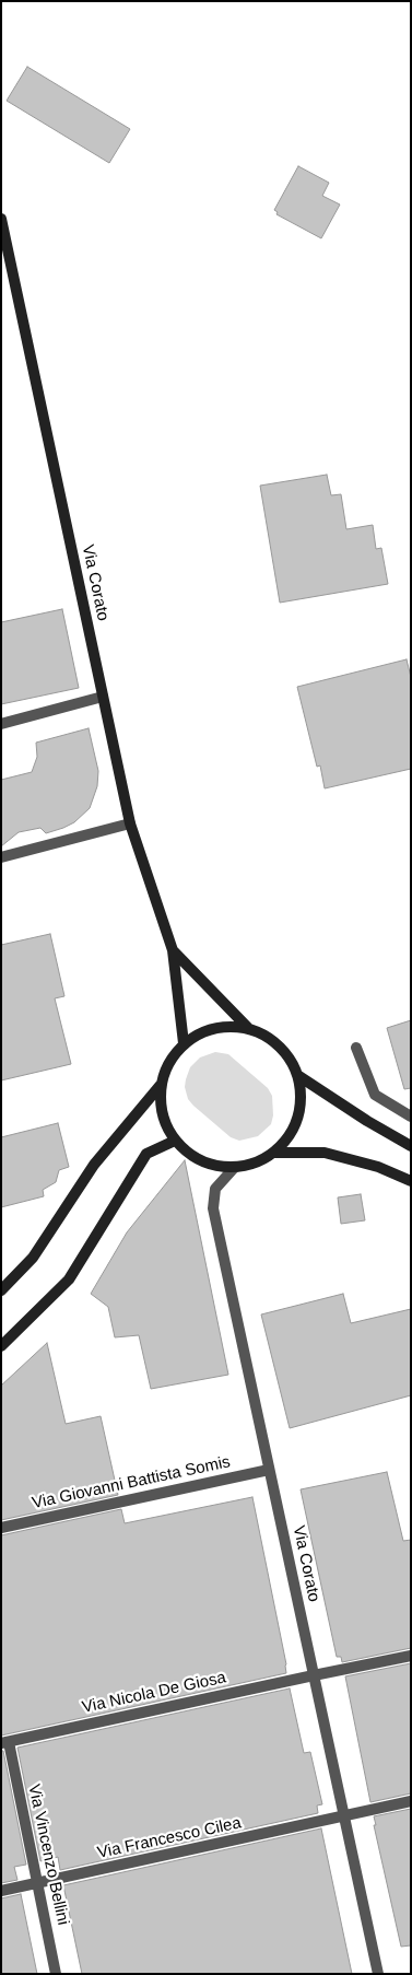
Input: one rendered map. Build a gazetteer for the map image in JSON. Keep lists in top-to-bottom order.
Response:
{
  "streets": {
    "main road": ["Via Corato"],
    "street": [
      "Via Giovanni Battista Somis",
      "Via Nicola De Giosa",
      "Via Francesco Cilea",
      "Via Vincenzo Bellini"
    ]
  },
  "crossings": [
    ["Via Corato", "Via Giovanni Battista Somis"],
    ["Via Corato", "Via Nicola De Giosa"],
    ["Via Corato", "Via Francesco Cilea"],
    ["Via Nicola De Giosa", "Via Vincenzo Bellini"],
    ["Via Francesco Cilea", "Via Vincenzo Bellini"]
  ]
}
